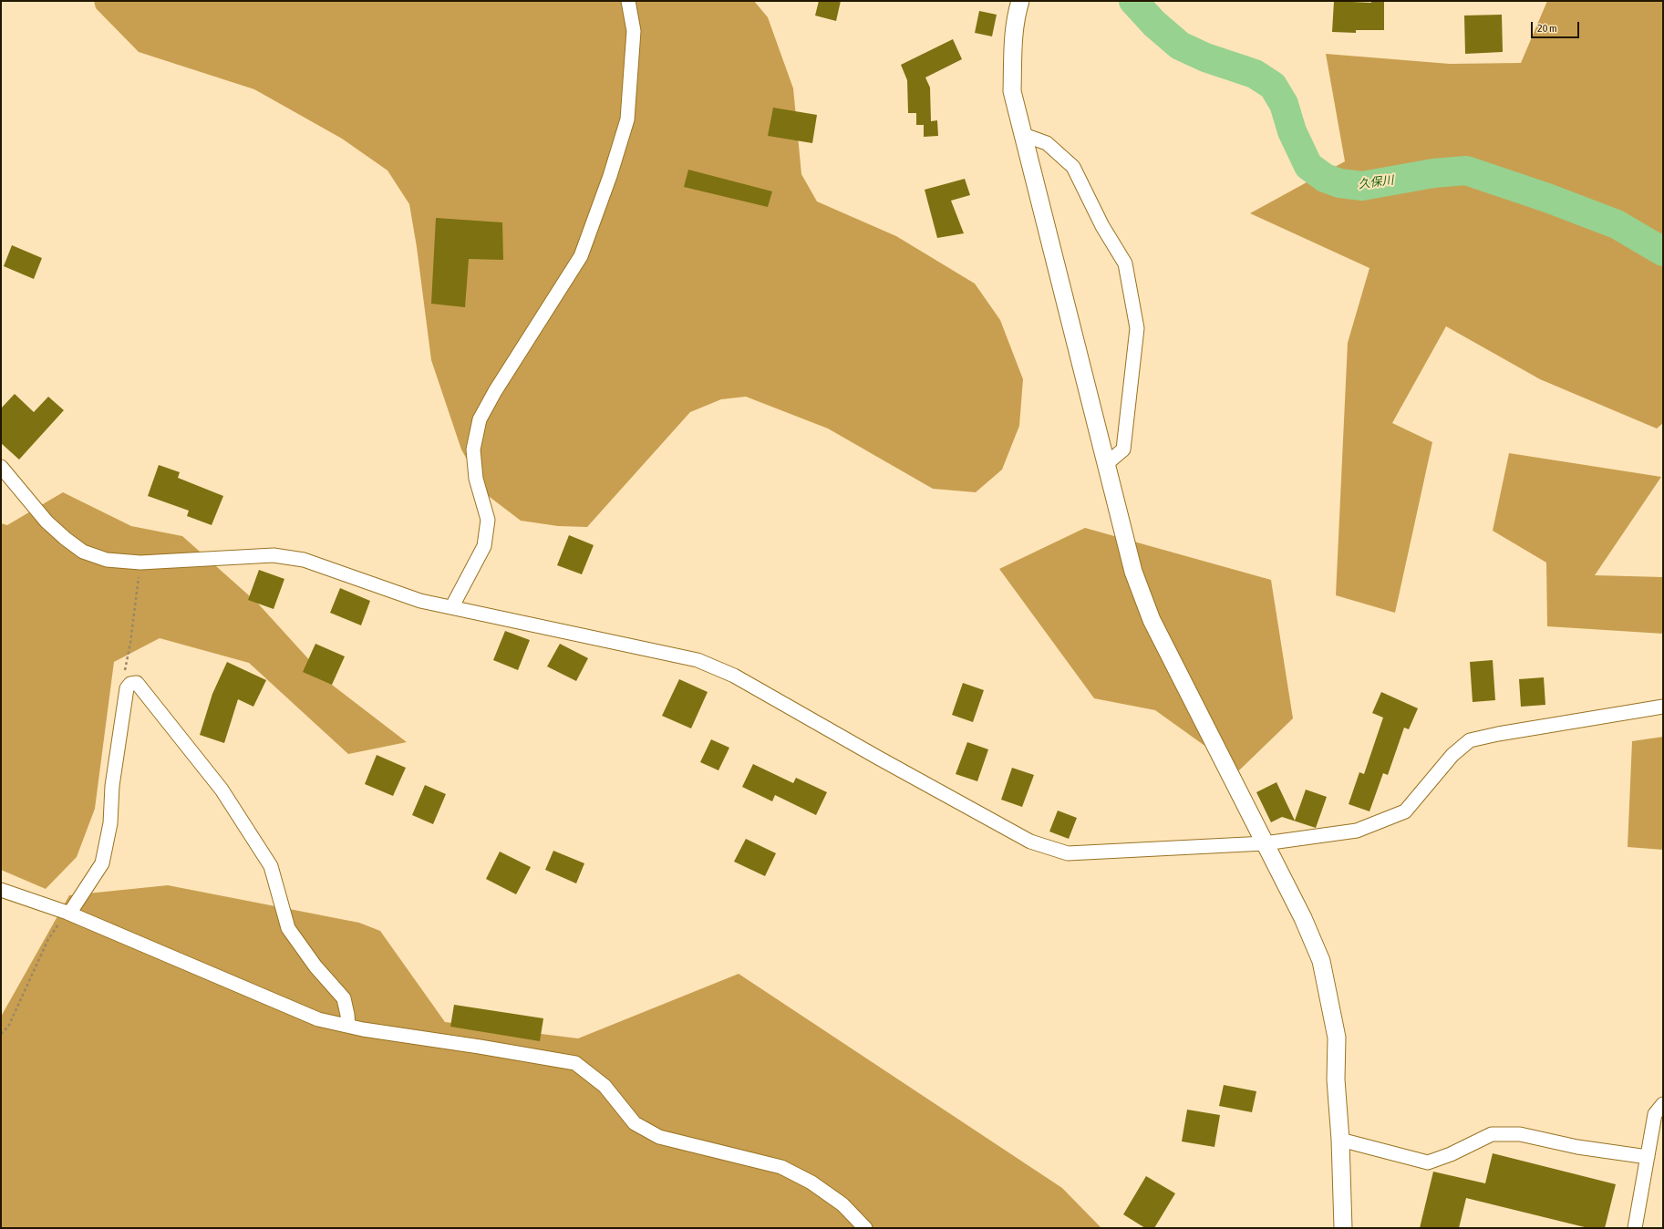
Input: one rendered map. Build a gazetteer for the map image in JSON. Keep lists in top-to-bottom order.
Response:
{
  "water": ["久保川"],
  "scale_bar": "20 m"
}
